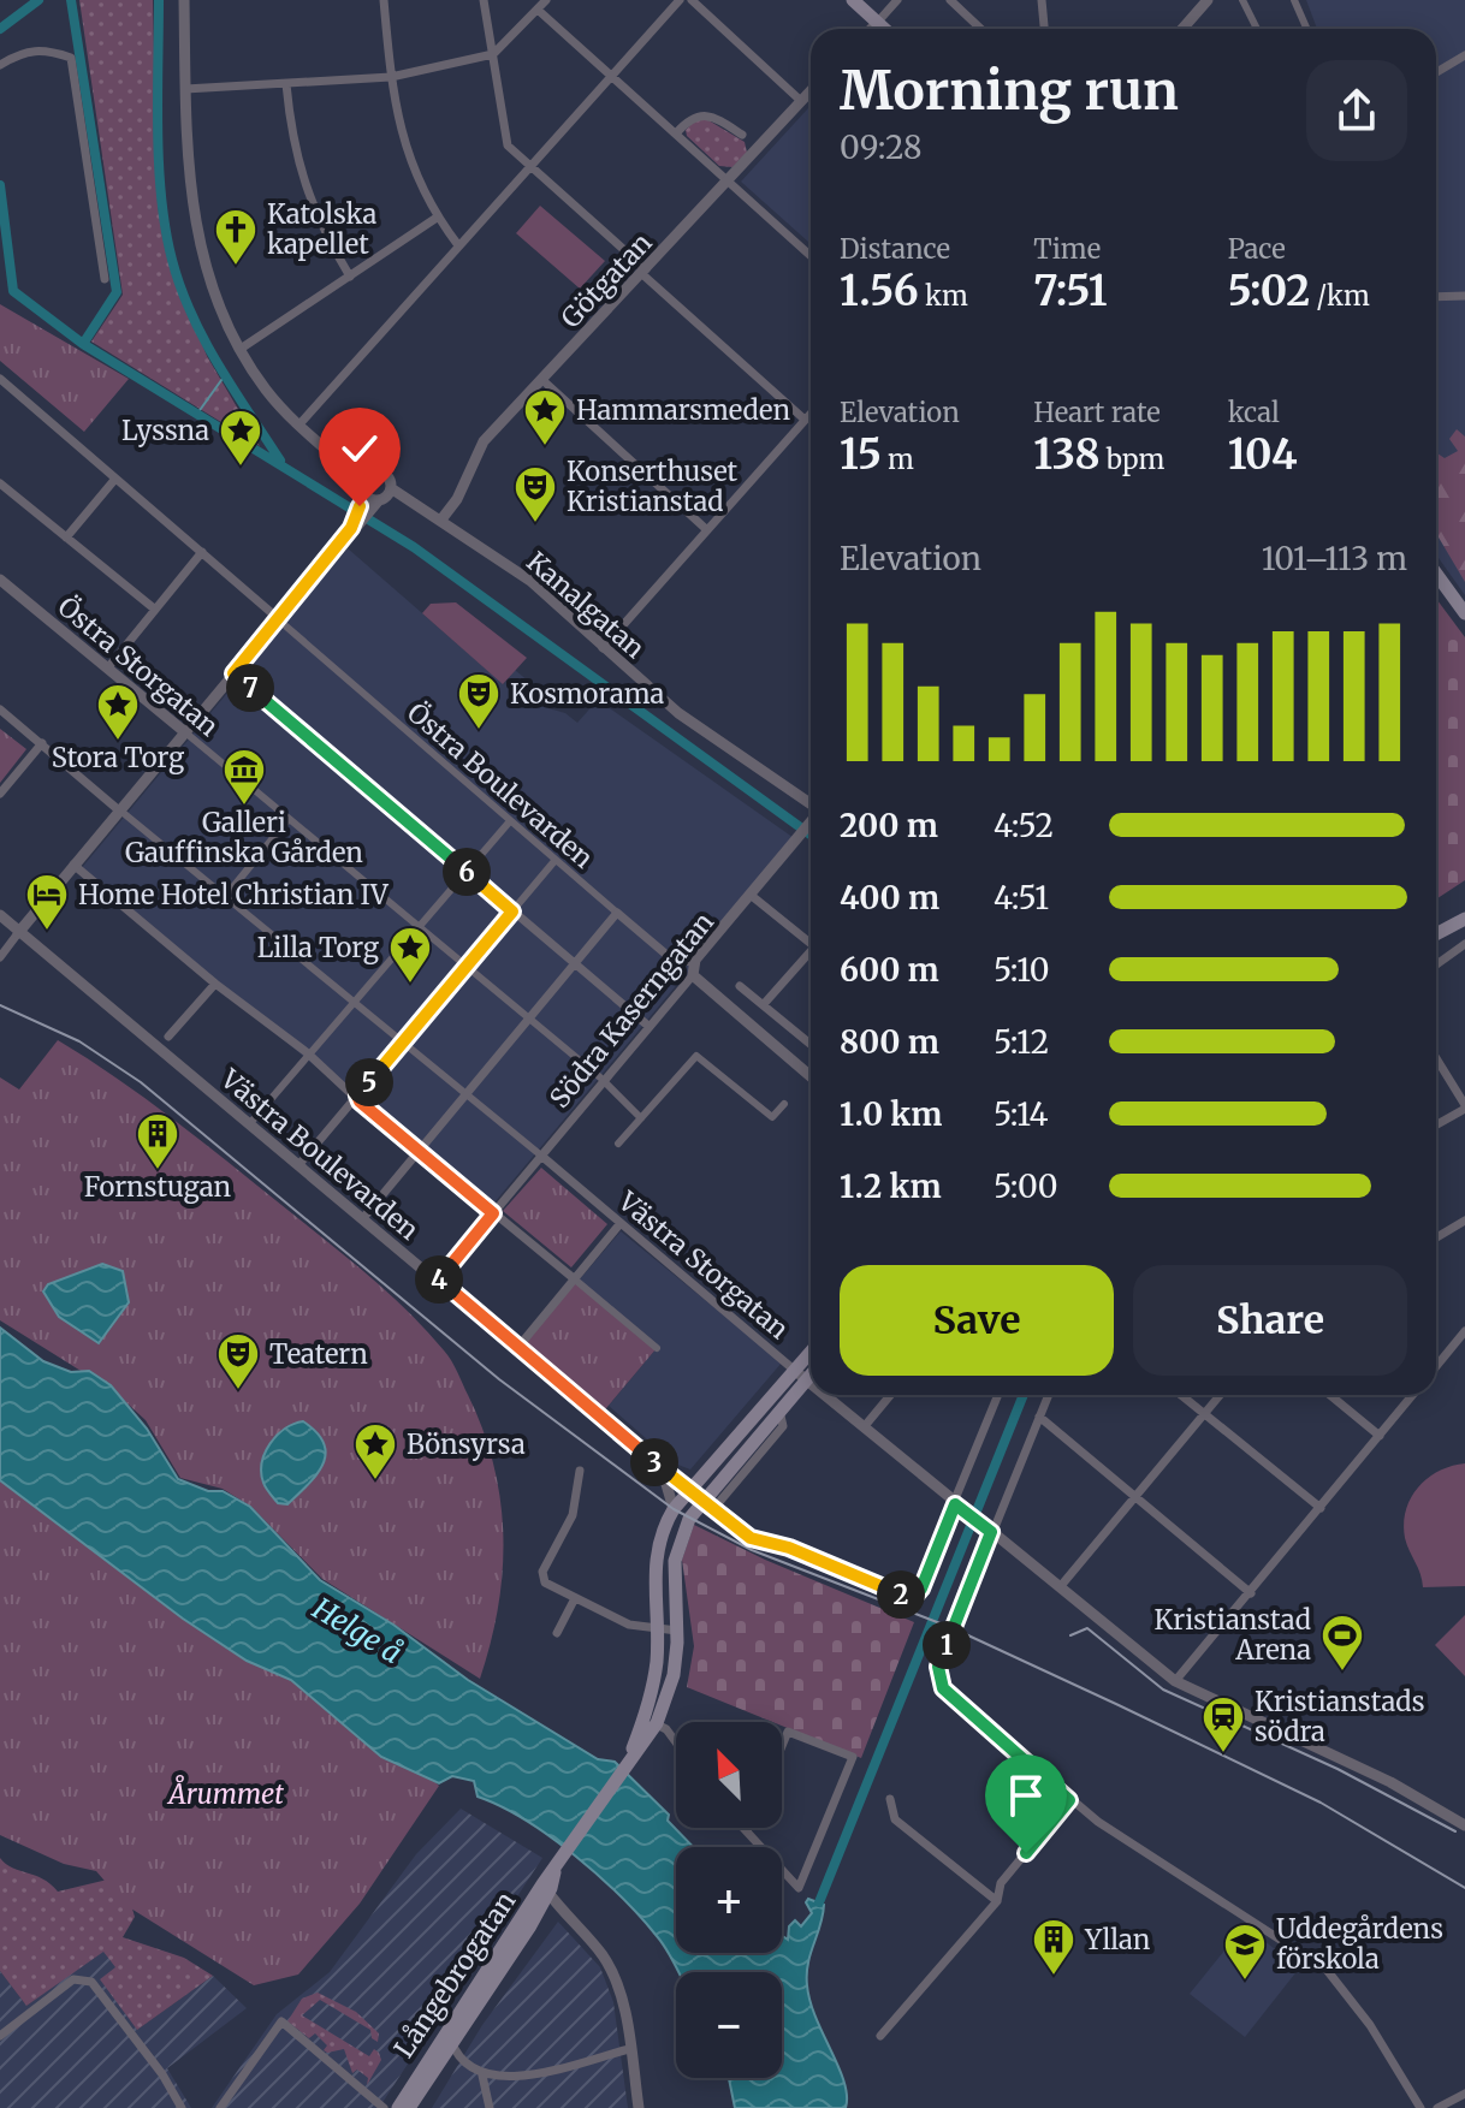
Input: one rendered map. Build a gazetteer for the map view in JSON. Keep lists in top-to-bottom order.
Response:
{
  "streets": {
    "main road": ["Långebrogatan"],
    "street": [
      "Götgatan",
      "Kanalgatan",
      "Östra Storgatan",
      "Östra Boulevarden",
      "Södra Kaserngatan",
      "Västra Boulevarden",
      "Västra Storgatan"
    ]
  },
  "crossings": [
    ["Götgatan", "Kanalgatan"],
    ["Östra Storgatan", "Södra Kaserngatan"],
    ["Östra Boulevarden", "Södra Kaserngatan"],
    ["Södra Kaserngatan", "Västra Boulevarden"],
    ["Södra Kaserngatan", "Västra Storgatan"],
    ["Västra Boulevarden", "Långebrogatan"]
  ],
  "water": ["Helge å"],
  "parks": ["Årummet"],
  "places": {
    "church": ["Katolska kapellet"],
    "place": [
      "Hammarsmeden",
      "Lyssna",
      "Stora Torg",
      "Lilla Torg",
      "Bönsyrsa"
    ],
    "theatre": ["Konserthuset Kristianstad", "Kosmorama", "Teatern"],
    "museum": ["Galleri Gauffinska Gården"],
    "hotel": ["Home Hotel Christian IV"],
    "building": ["Fornstugan", "Yllan"],
    "sports": ["Kristianstad Arena"],
    "station": ["Kristianstads södra"],
    "school or university": ["Uddegårdens förskola"]
  },
  "north": "top left",
  "page": {
    "heading": ["Morning run", "09:28"],
    "stats": [
      ["Distance", "1.56 km"],
      ["Time", "7:51"],
      ["Pace", "5:02 /km"],
      ["Elevation", "15 m"],
      ["Heart rate", "138 bpm"],
      ["kcal", "104"]
    ],
    "chart": ["Elevation", "101–113 m"],
    "pins": [
      "7",
      "6",
      "5",
      "4",
      "3",
      "2",
      "1"
    ],
    "list": [
      {
        "name": "200 m",
        "note": "4:52"
      },
      {
        "name": "400 m",
        "note": "4:51"
      },
      {
        "name": "600 m",
        "note": "5:10"
      },
      {
        "name": "800 m",
        "note": "5:12"
      },
      {
        "name": "1.0 km",
        "note": "5:14"
      },
      {
        "name": "1.2 km",
        "note": "5:00"
      }
    ],
    "buttons": ["Save", "Share"],
    "map_buttons": ["+", "−"]
  }
}
